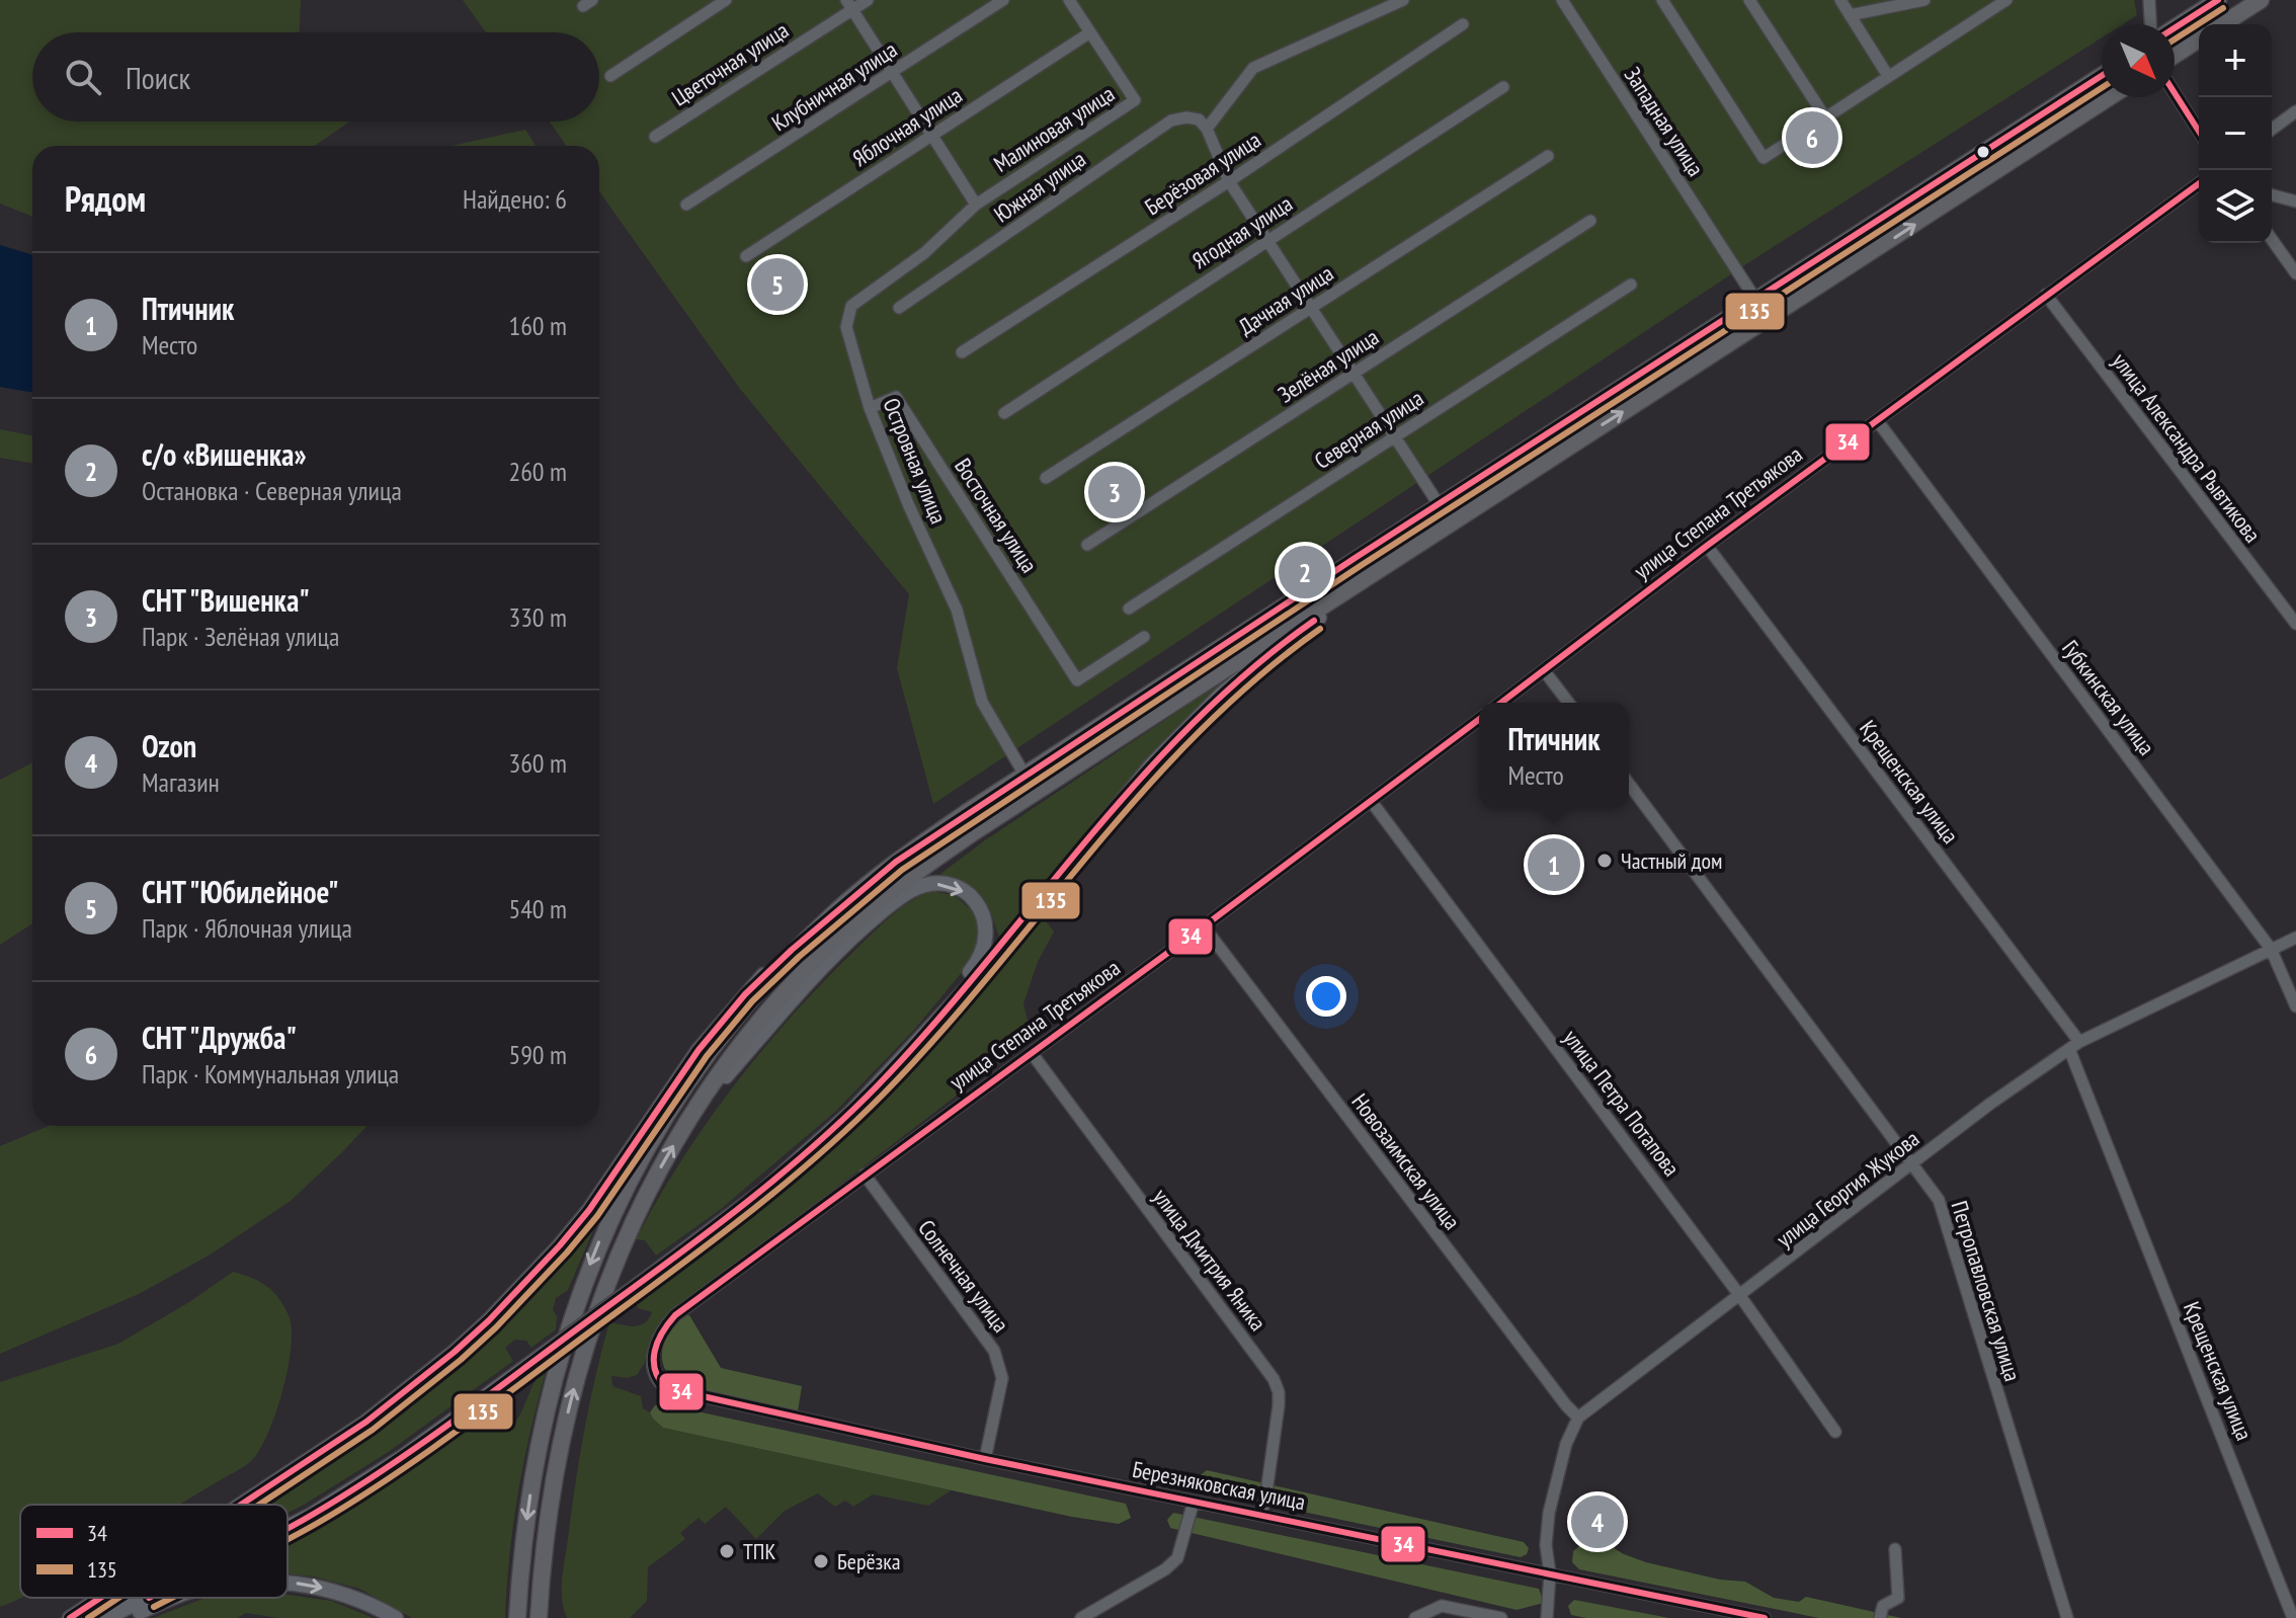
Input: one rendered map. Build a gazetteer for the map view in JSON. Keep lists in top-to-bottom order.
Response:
{
  "streets": {
    "street": [
      "Цветочная улица",
      "Клубничная улица",
      "Западная улица",
      "Яблочная улица",
      "Малиновая улица",
      "Берёзовая улица",
      "Южная улица",
      "Ягодная улица",
      "Дачная улица",
      "Зелёная улица",
      "Северная улица",
      "улица Александра Рывтикова",
      "Островная улица",
      "улица Степана Третьякова",
      "Восточная улица",
      "Губкинская улица",
      "Крещенская улица",
      "улица Петра Потапова",
      "Новозаимская улица",
      "улица Георгия Жукова",
      "улица Дмитрия Яника",
      "Солнечная улица",
      "Петропавловская улица",
      "Березняковская улица"
    ]
  },
  "crossings": [
    ["Яблочная улица", "Малиновая улица"],
    ["Малиновая улица", "Островная улица"],
    ["улица Александра Рывтикова", "улица Степана Третьякова"],
    ["Островная улица", "Восточная улица"],
    ["улица Степана Третьякова", "Губкинская улица"],
    ["улица Степана Третьякова", "Крещенская улица"],
    ["улица Степана Третьякова", "улица Петра Потапова"],
    ["улица Степана Третьякова", "Новозаимская улица"],
    ["улица Степана Третьякова", "улица Дмитрия Яника"],
    ["улица Степана Третьякова", "Солнечная улица"],
    ["улица Степана Третьякова", "Березняковская улица"],
    ["Губкинская улица", "улица Георгия Жукова"],
    ["Крещенская улица", "улица Георгия Жукова"],
    ["улица Петра Потапова", "улица Георгия Жукова"],
    ["Новозаимская улица", "улица Георгия Жукова"],
    ["улица Георгия Жукова", "Петропавловская улица"],
    ["улица Дмитрия Яника", "Березняковская улица"],
    ["Солнечная улица", "Березняковская улица"]
  ],
  "places": ["Частный дом", "ТПК", "Берёзка"],
  "lines": ["transit line 34", "transit line 135"],
  "legend": ["34", "135"],
  "north": "bottom right",
  "page": {
    "map_buttons": ["+", "−"],
    "search": "Поиск",
    "pins": [
      "6",
      "5",
      "3",
      "2",
      "1",
      "4"
    ],
    "heading": ["Рядом", "Найдено: 6"],
    "list": [
      {
        "mark": "1",
        "name": "Птичник",
        "note": "Место",
        "value": "160 m"
      },
      {
        "mark": "2",
        "name": "с/о «Вишенка»",
        "note": "Остановка · Северная улица",
        "value": "260 m"
      },
      {
        "mark": "3",
        "name": "СНТ \"Вишенка\"",
        "note": "Парк · Зелёная улица",
        "value": "330 m"
      },
      {
        "mark": "4",
        "name": "Ozon",
        "note": "Магазин",
        "value": "360 m"
      },
      {
        "mark": "5",
        "name": "СНТ \"Юбилейное\"",
        "note": "Парк · Яблочная улица",
        "value": "540 m"
      },
      {
        "mark": "6",
        "name": "СНТ \"Дружба\"",
        "note": "Парк · Коммунальная улица",
        "value": "590 m"
      }
    ],
    "popup": ["Птичник", "Место"]
  }
}
